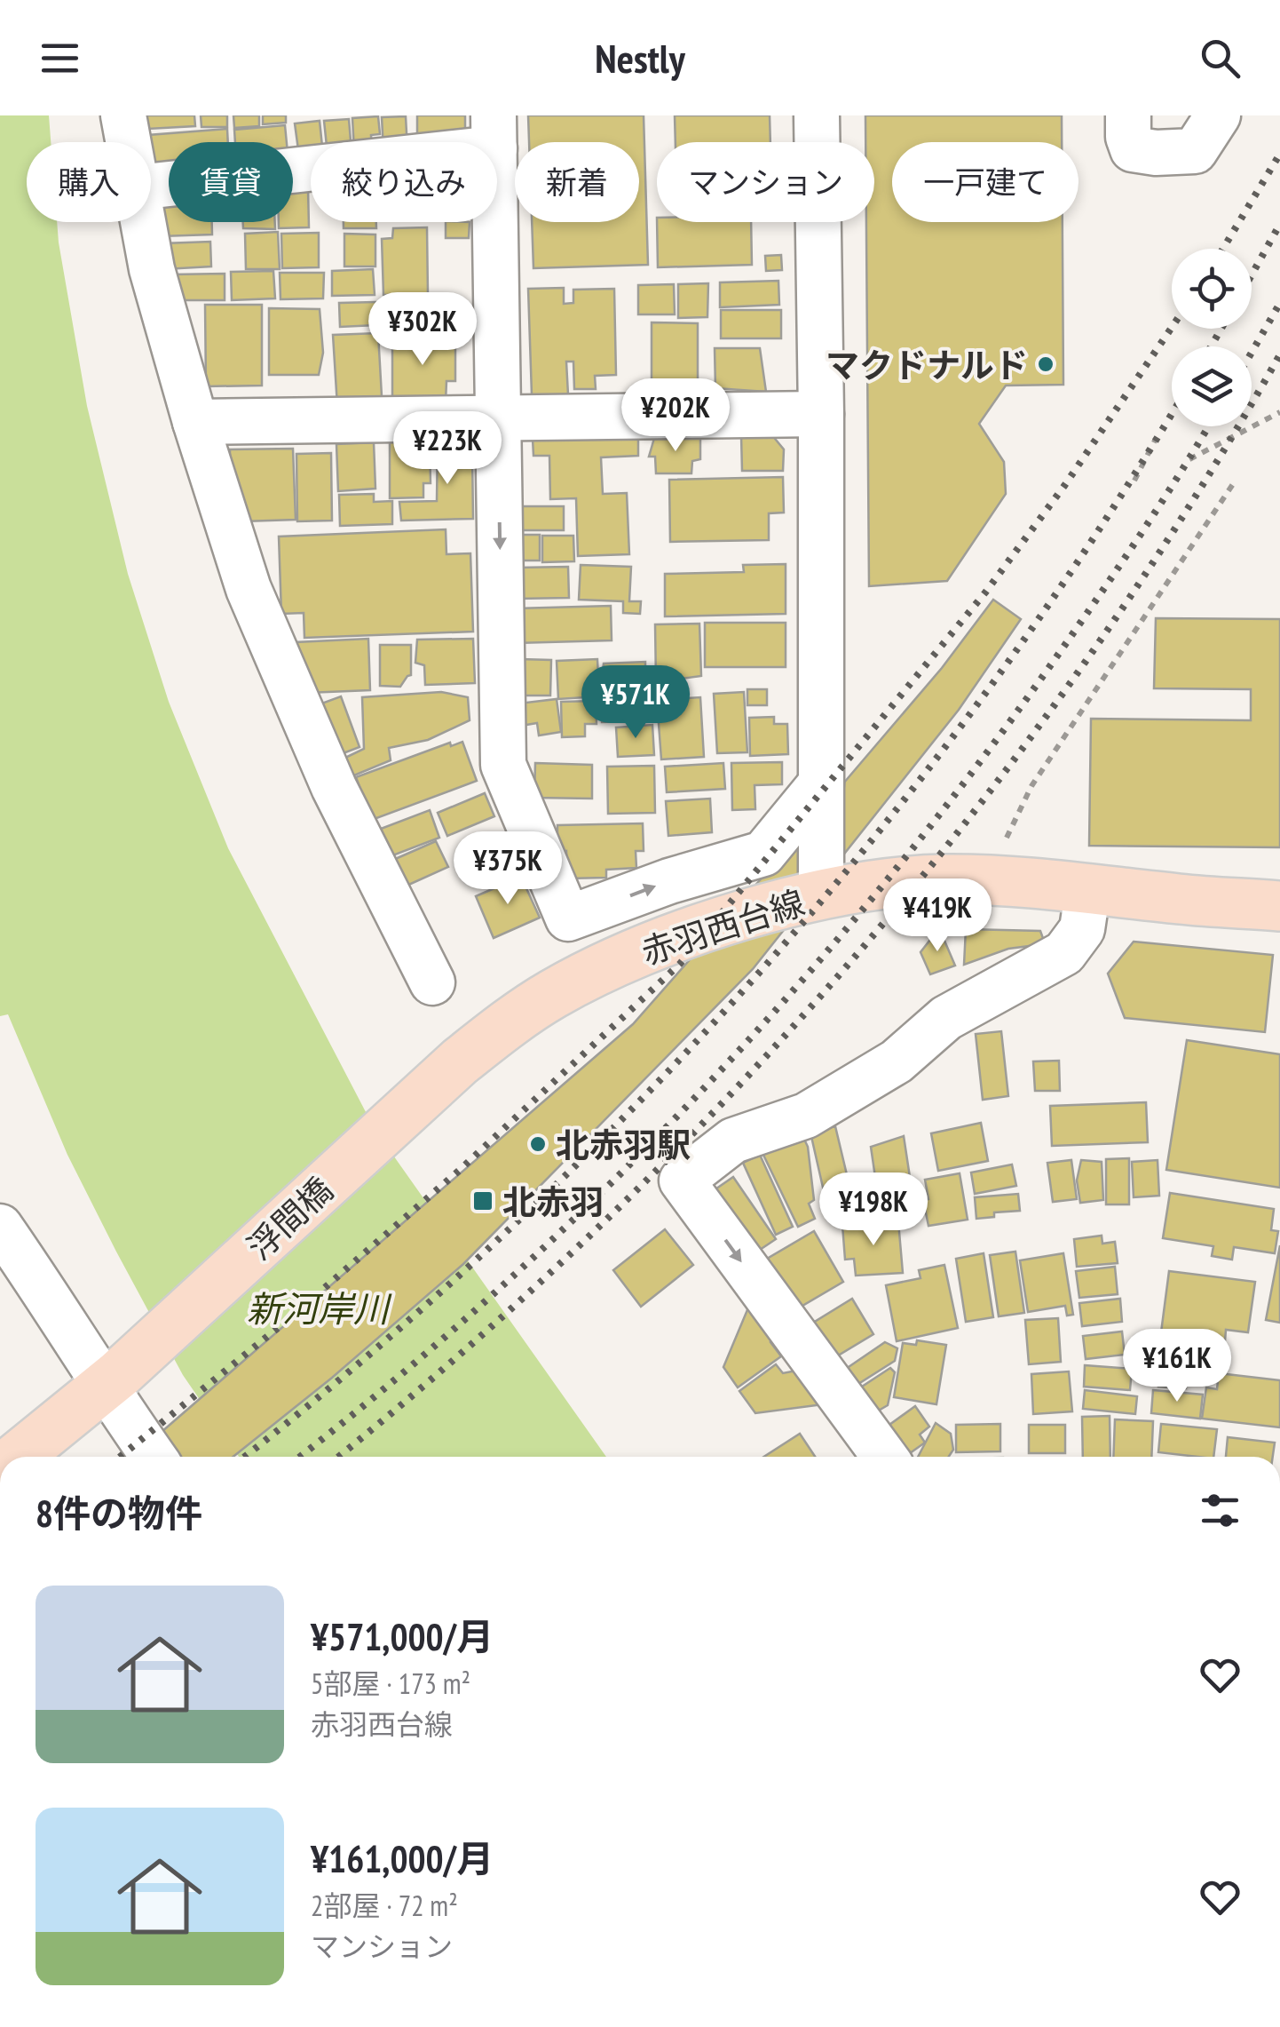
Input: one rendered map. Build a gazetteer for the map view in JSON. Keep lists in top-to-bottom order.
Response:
{
  "streets": {
    "main road": ["赤羽西台線", "浮間橋"]
  },
  "crossings": [
    ["赤羽西台線", "浮間橋"]
  ],
  "water": ["新河岸川"],
  "places": {
    "other": ["マクドナルド", "北赤羽駅"],
    "transit": ["北赤羽"]
  },
  "page": {
    "header": "Nestly",
    "chip": [
      "購入",
      "賃貸",
      "絞り込み",
      "新着",
      "マンション",
      "一戸建て"
    ],
    "price": [
      "¥302K",
      "¥202K",
      "¥223K",
      "¥571K",
      "¥375K",
      "¥419K",
      "¥198K",
      "¥161K"
    ],
    "heading": "8件の物件",
    "list": [
      {
        "name": "¥571,000/月",
        "note": "5部屋 · 173 m² · 赤羽西台線"
      },
      {
        "name": "¥161,000/月",
        "note": "2部屋 · 72 m² · マンション"
      }
    ]
  }
}
